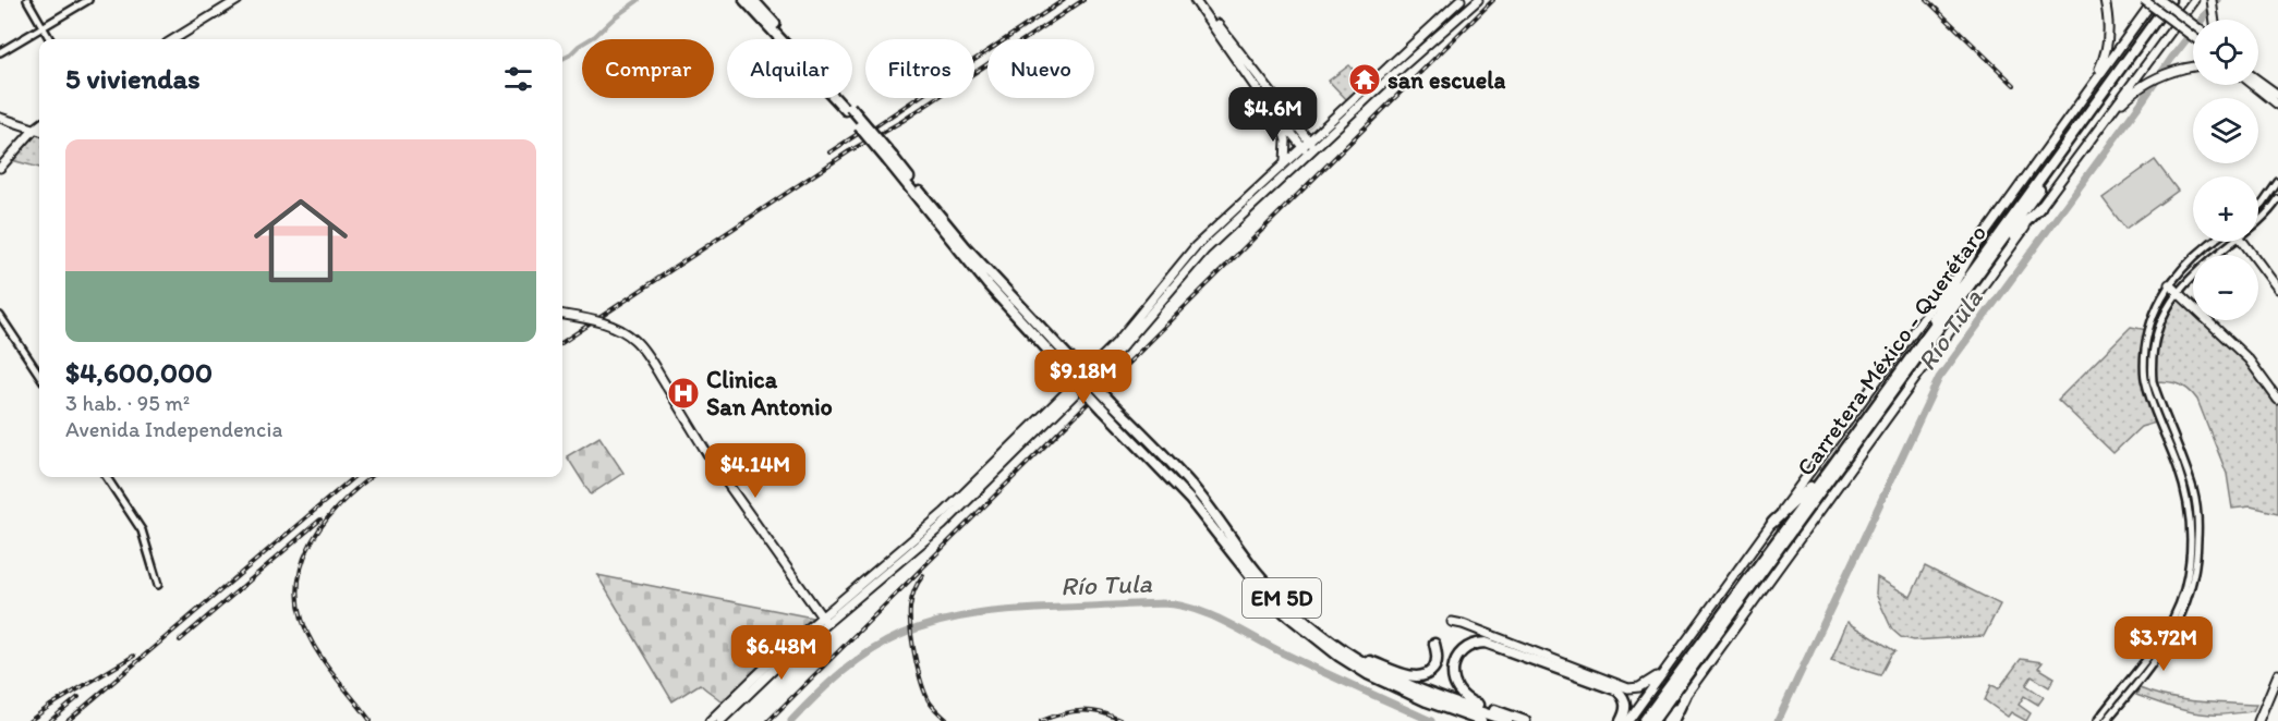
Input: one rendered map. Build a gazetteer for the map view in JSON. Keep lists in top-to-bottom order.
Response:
{
  "streets": {
    "highway": ["Carretera México - Querétaro", "EM 5D"]
  },
  "water": ["Río Tula"],
  "places": {
    "temple": ["san escuela"],
    "hospital": ["Clinica San Antonio"]
  },
  "page": {
    "map_buttons": ["+", "−"],
    "chip": [
      "Comprar",
      "Alquilar",
      "Filtros",
      "Nuevo"
    ],
    "heading": "5 viviendas",
    "price": [
      "$4.6M",
      "$9.18M",
      "$4.14M",
      "$3.72M",
      "$6.48M"
    ],
    "list": [
      {
        "name": "$4,600,000",
        "note": "3 hab. · 95 m² · Avenida Independencia"
      }
    ]
  }
}
